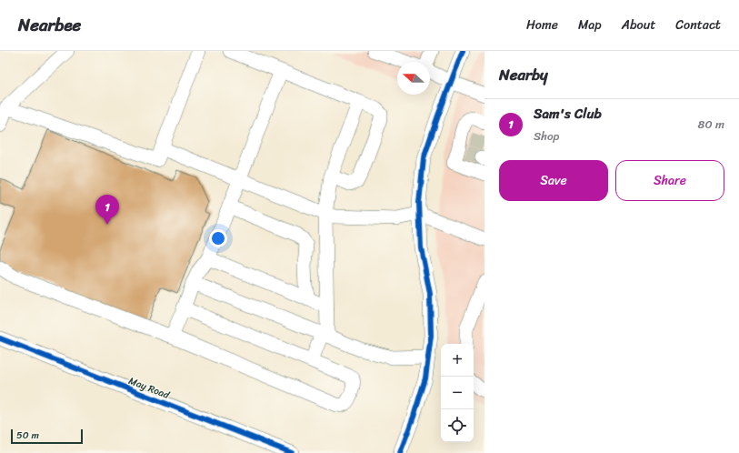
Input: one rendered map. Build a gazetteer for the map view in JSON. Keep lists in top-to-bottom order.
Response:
{
  "streets": {
    "street": ["May Road"]
  },
  "scale_bar": "50 m",
  "north": "left",
  "page": {
    "header": "Nearbee",
    "nav": [
      "Home",
      "Map",
      "About",
      "Contact"
    ],
    "heading": "Nearby",
    "list": [
      {
        "mark": "1",
        "name": "Sam's Club",
        "note": "Shop",
        "value": "80 m"
      }
    ],
    "buttons": ["Save", "Share"],
    "pins": "1",
    "map_buttons": ["+", "−"],
    "scale": "50 m"
  }
}
